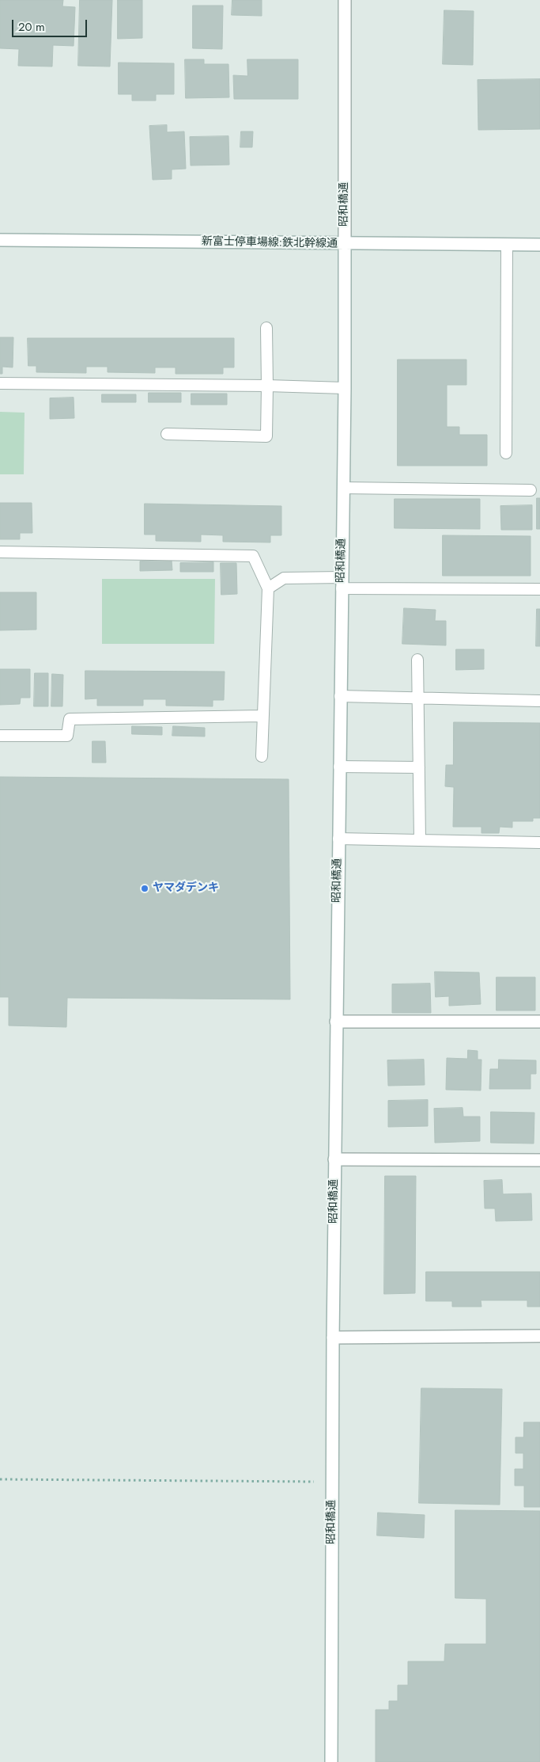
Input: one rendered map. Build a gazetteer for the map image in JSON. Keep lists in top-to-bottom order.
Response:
{
  "streets": {
    "street": ["昭和橋通", "新富士停車場線:鉄北幹線通"]
  },
  "crossings": [
    ["昭和橋通", "新富士停車場線:鉄北幹線通"]
  ],
  "places": ["ヤマダデンキ"],
  "scale_bar": "20 m"
}
